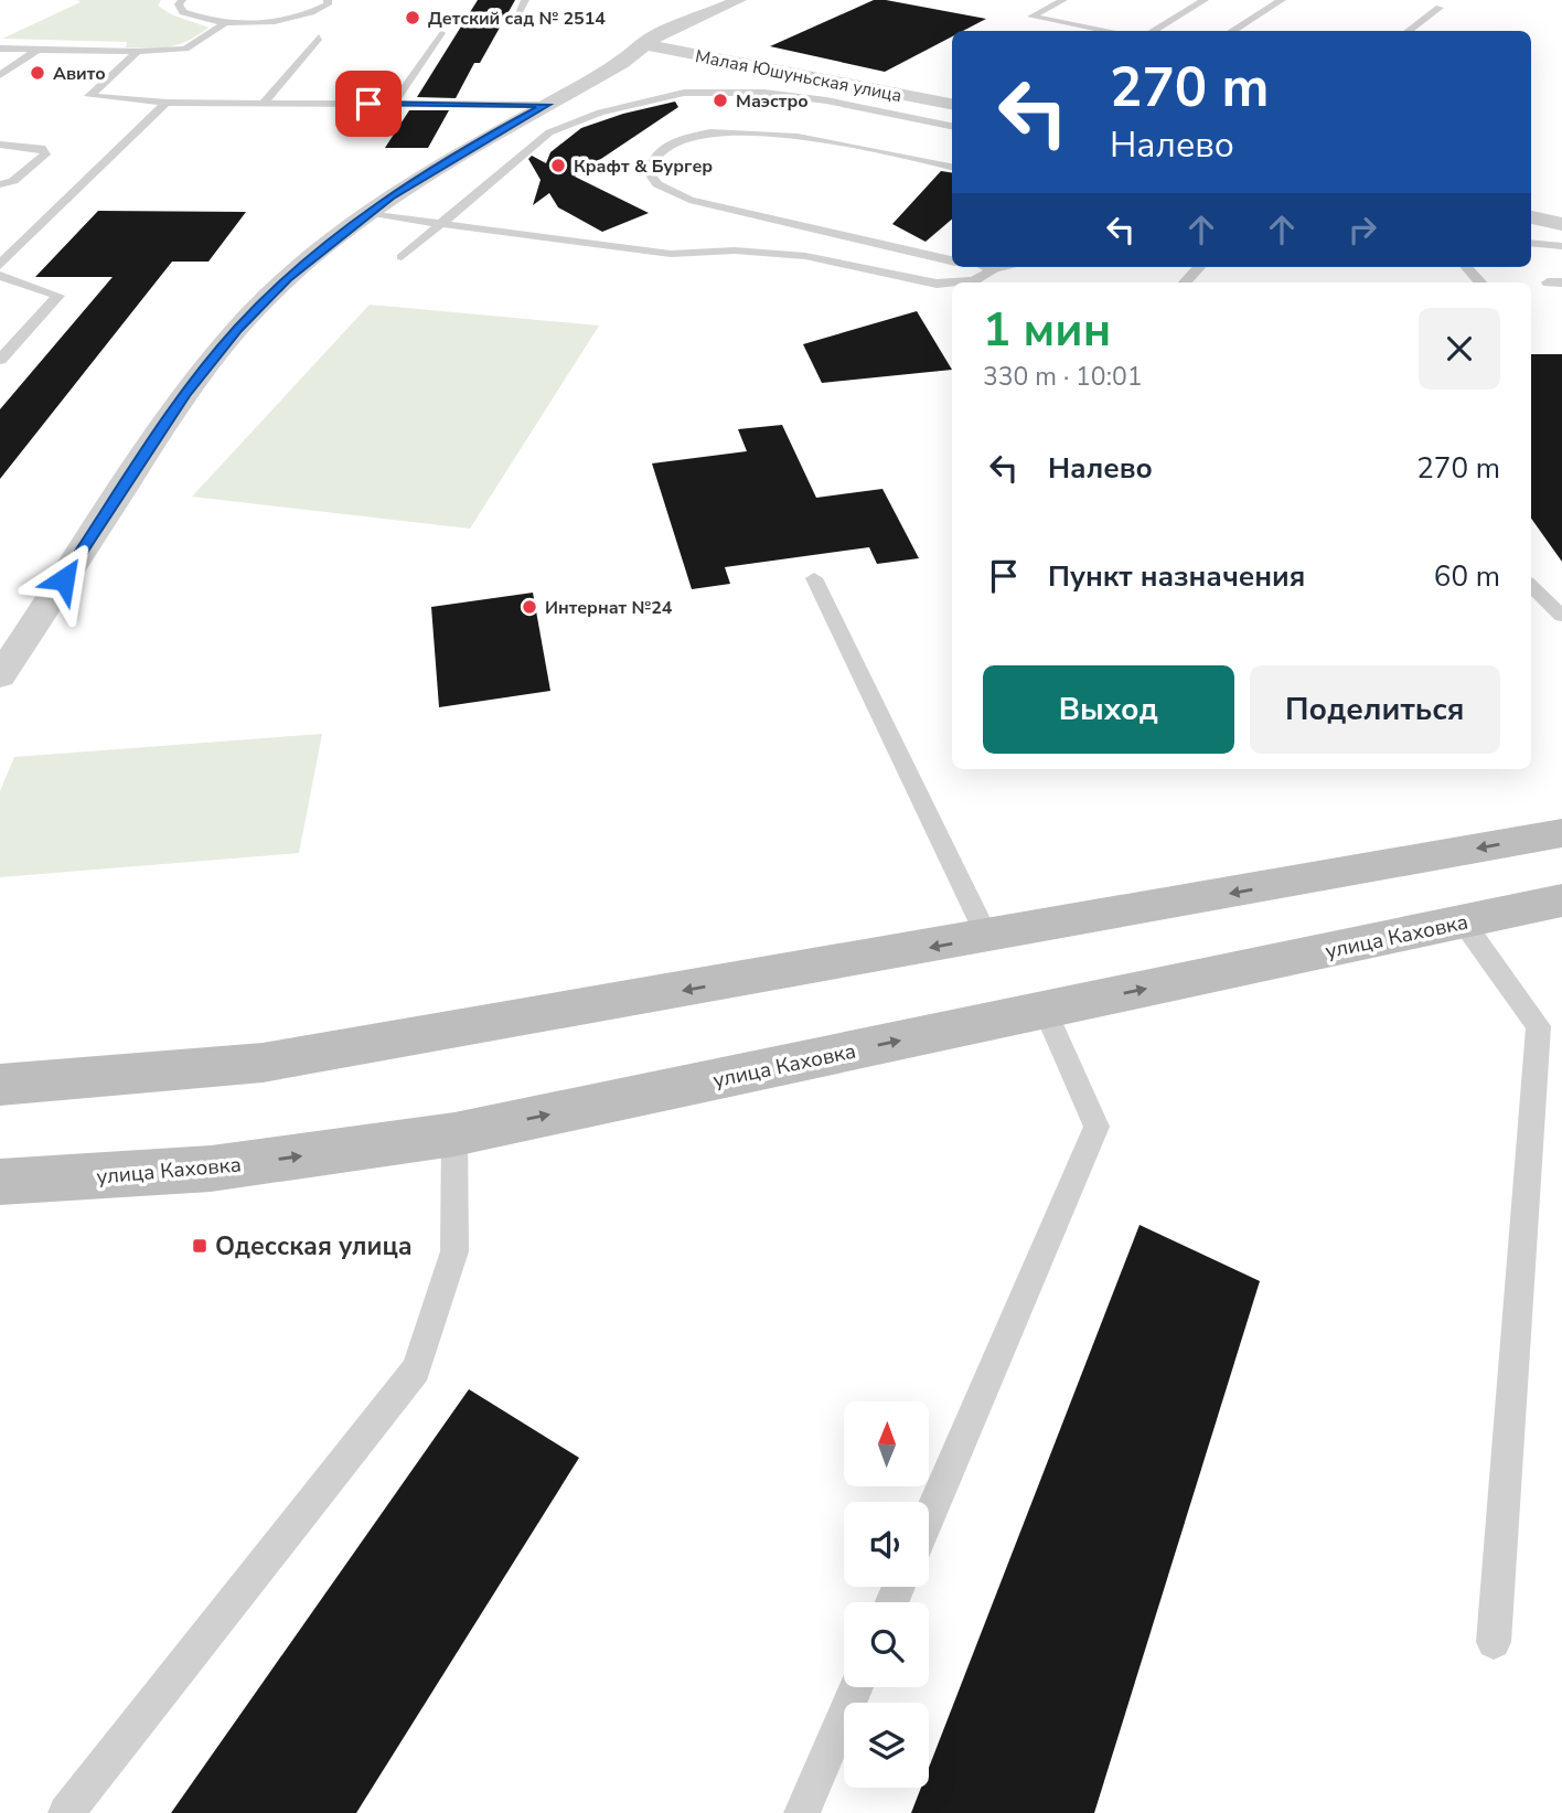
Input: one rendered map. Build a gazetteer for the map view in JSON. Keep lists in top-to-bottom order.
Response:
{
  "streets": {
    "main road": ["улица Каховка"],
    "street": ["Малая Юшуньская улица"]
  },
  "places": {
    "other": [
      "Детский сад № 2514",
      "Авито",
      "Маэстро",
      "Крафт & Бургер",
      "Интернат №24"
    ],
    "transit": ["Одесская улица"]
  },
  "north": "top",
  "page": {
    "turn": ["270 m", "Налево"],
    "heading": ["1 мин", "330 m · 10:01"],
    "list": [
      {
        "name": "Налево",
        "value": "270 m"
      },
      {
        "name": "Пункт назначения",
        "value": "60 m"
      }
    ],
    "buttons": ["Выход", "Поделиться"]
  }
}
